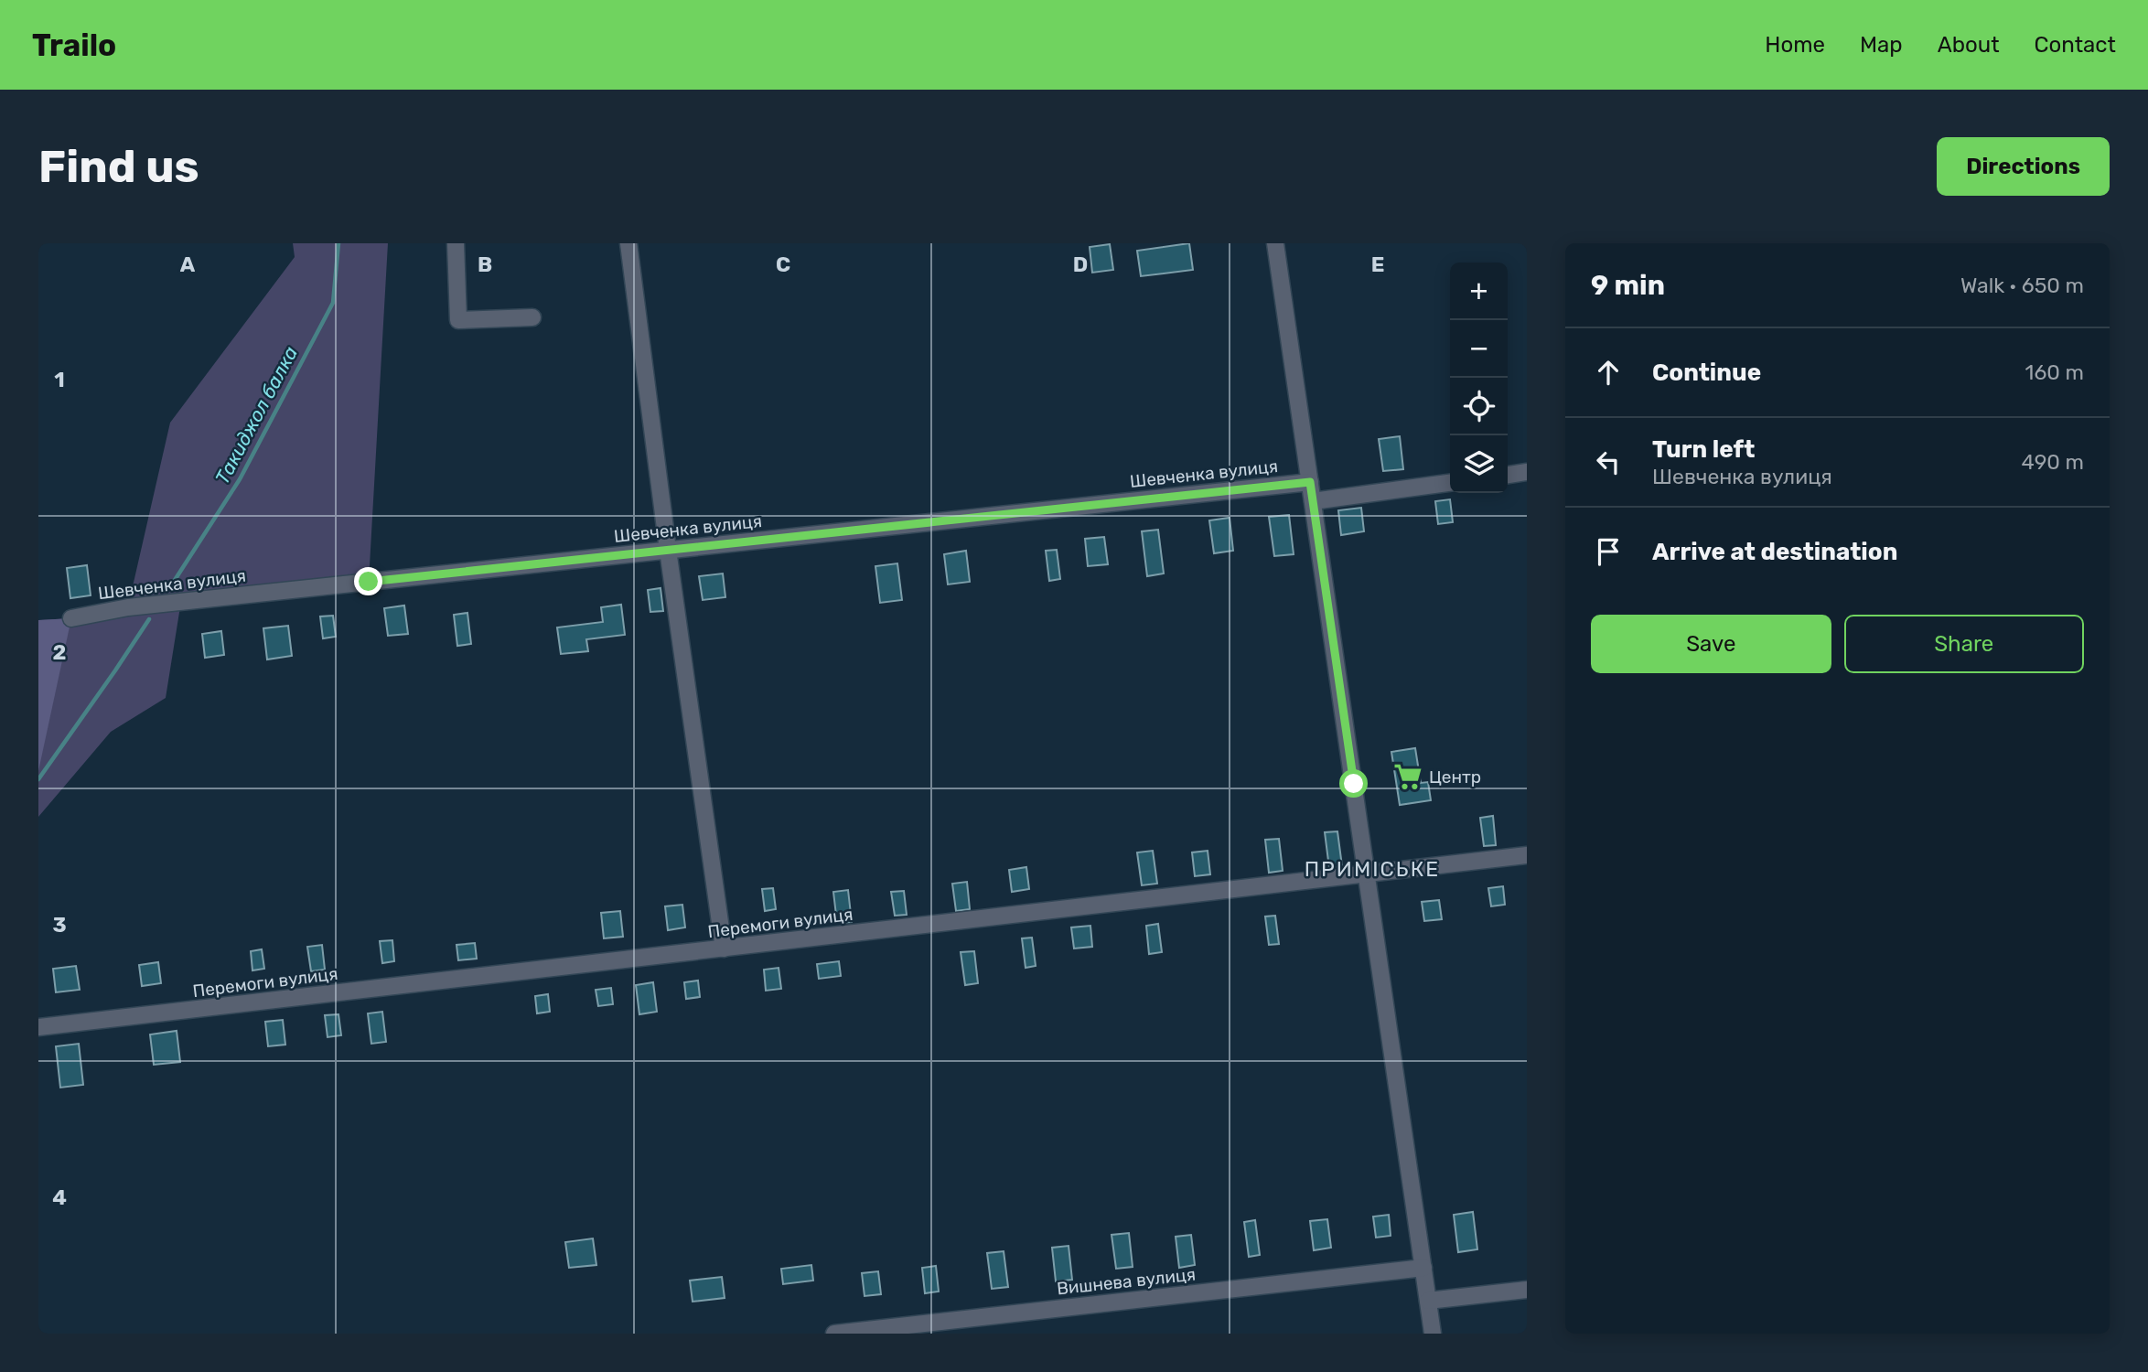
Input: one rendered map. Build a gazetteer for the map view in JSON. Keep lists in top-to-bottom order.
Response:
{
  "streets": {
    "street": ["Шевченка вулиця", "Перемоги вулиця", "Вишнева вулиця"]
  },
  "districts": ["ПРИМІСЬКЕ"],
  "water": ["Такиджол балка"],
  "places": {
    "supermarket": ["Центр"]
  },
  "page": {
    "header": "Trailo",
    "nav": [
      "Home",
      "Map",
      "About",
      "Contact"
    ],
    "buttons": [
      "Directions",
      ["Save", "Share"]
    ],
    "title": "Find us",
    "heading": ["9 min", "Walk · 650 m"],
    "map_buttons": ["+", "−"],
    "list": [
      ["Continue", "160 m"],
      ["Turn left", "Шевченка вулиця", "490 m"],
      "Arrive at destination"
    ]
  },
  "grid": {
    "columns": [
      "A",
      "B",
      "C",
      "D",
      "E"
    ],
    "rows": [
      "1",
      "2",
      "3",
      "4"
    ]
  }
}
